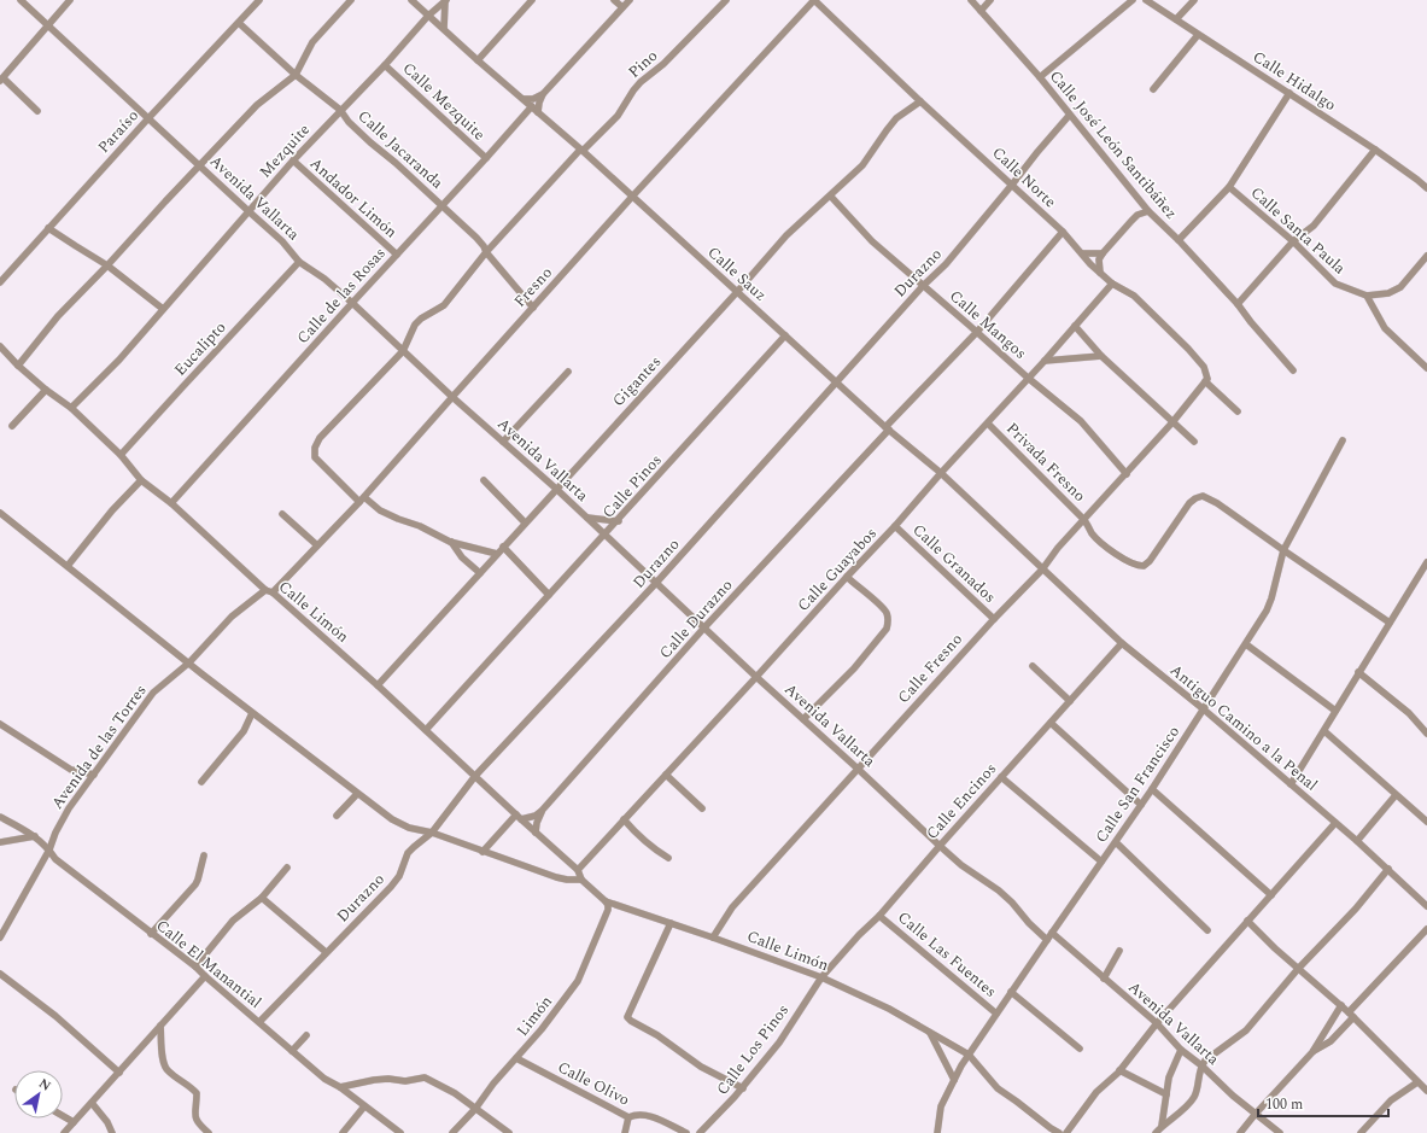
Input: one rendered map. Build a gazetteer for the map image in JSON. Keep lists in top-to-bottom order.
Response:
{
  "streets": {
    "street": [
      "Pino",
      "Calle Hidalgo",
      "Calle Mezquite",
      "Paraíso",
      "Calle José León Santibáñez",
      "Calle Jacaranda",
      "Mezquite",
      "Calle Norte",
      "Avenida Vallarta",
      "Andador Limón",
      "Calle Santa Paula",
      "Durazno",
      "Calle Sauz",
      "Fresno",
      "Calle de las Rosas",
      "Calle Mangos",
      "Eucalipto",
      "Gigantes",
      "Privada Fresno",
      "Calle Pinos",
      "Calle Granados",
      "Calle Guayabos",
      "Calle Limón",
      "Calle Durazno",
      "Calle Fresno",
      "Antiguo Camino a la Penal",
      "Avenida de las Torres",
      "Calle San Francisco",
      "Calle Encinos",
      "Calle Las Fuentes",
      "Calle El Manantial",
      "Limón",
      "Calle Los Pinos",
      "Calle Olivo"
    ]
  },
  "crossings": [
    ["Pino", "Calle Jacaranda"],
    ["Pino", "Avenida Vallarta"],
    ["Pino", "Calle Sauz"],
    ["Pino", "Fresno"],
    ["Pino", "Gigantes"],
    ["Calle Hidalgo", "Calle Santa Paula"],
    ["Calle Mezquite", "Mezquite"],
    ["Calle Mezquite", "Calle de las Rosas"],
    ["Paraíso", "Calle Jacaranda"],
    ["Paraíso", "Avenida Vallarta"],
    ["Calle José León Santibáñez", "Durazno"],
    ["Calle Jacaranda", "Mezquite"],
    ["Calle Jacaranda", "Fresno"],
    ["Calle Jacaranda", "Calle de las Rosas"],
    ["Mezquite", "Avenida Vallarta"],
    ["Mezquite", "Andador Limón"],
    ["Mezquite", "Calle Sauz"],
    ["Mezquite", "Calle Limón"],
    ["Calle Norte", "Durazno"],
    ["Calle Norte", "Fresno"],
    ["Calle Norte", "Gigantes"],
    ["Calle Norte", "Calle Guayabos"],
    ["Calle Norte", "Calle Durazno"],
    ["Calle Norte", "Calle Fresno"],
    ["Avenida Vallarta", "Durazno"],
    ["Avenida Vallarta", "Fresno"],
    ["Avenida Vallarta", "Calle de las Rosas"],
    ["Avenida Vallarta", "Eucalipto"],
    ["Avenida Vallarta", "Gigantes"],
    ["Avenida Vallarta", "Calle Pinos"],
    ["Avenida Vallarta", "Calle Guayabos"],
    ["Avenida Vallarta", "Calle Durazno"],
    ["Avenida Vallarta", "Calle Fresno"],
    ["Avenida Vallarta", "Calle San Francisco"],
    ["Avenida Vallarta", "Calle Encinos"],
    ["Andador Limón", "Calle de las Rosas"],
    ["Durazno", "Calle Sauz"],
    ["Durazno", "Calle Mangos"],
    ["Durazno", "Calle Limón"],
    ["Durazno", "Calle El Manantial"],
    ["Calle Sauz", "Fresno"],
    ["Calle Sauz", "Calle de las Rosas"],
    ["Calle Sauz", "Gigantes"],
    ["Calle Sauz", "Calle Pinos"],
    ["Calle Sauz", "Calle Guayabos"],
    ["Calle Sauz", "Calle Durazno"],
    ["Calle Sauz", "Calle Fresno"],
    ["Calle Sauz", "Antiguo Camino a la Penal"],
    ["Fresno", "Calle Limón"],
    ["Fresno", "Avenida de las Torres"],
    ["Calle de las Rosas", "Calle Limón"],
    ["Calle Mangos", "Gigantes"],
    ["Calle Mangos", "Calle Guayabos"],
    ["Calle Mangos", "Calle Durazno"],
    ["Calle Mangos", "Calle Fresno"],
    ["Eucalipto", "Calle Limón"],
    ["Gigantes", "Calle Limón"],
    ["Privada Fresno", "Calle Guayabos"],
    ["Privada Fresno", "Calle Fresno"],
    ["Privada Fresno", "Calle San Francisco"],
    ["Calle Pinos", "Calle Limón"],
    ["Calle Granados", "Calle Guayabos"],
    ["Calle Granados", "Calle Fresno"],
    ["Calle Guayabos", "Calle Limón"],
    ["Calle Limón", "Calle Durazno"],
    ["Calle Limón", "Calle Fresno"],
    ["Calle Limón", "Avenida de las Torres"],
    ["Calle Limón", "Calle San Francisco"],
    ["Calle Limón", "Calle Encinos"],
    ["Calle Limón", "Limón"],
    ["Calle Limón", "Calle Los Pinos"],
    ["Calle Fresno", "Antiguo Camino a la Penal"],
    ["Antiguo Camino a la Penal", "Calle San Francisco"],
    ["Antiguo Camino a la Penal", "Calle Encinos"],
    ["Avenida de las Torres", "Calle El Manantial"],
    ["Calle San Francisco", "Calle Las Fuentes"],
    ["Calle Encinos", "Calle Las Fuentes"],
    ["Calle Encinos", "Calle Los Pinos"],
    ["Limón", "Calle Olivo"]
  ],
  "scale_bar": "100 m",
  "north": "top right"
}
